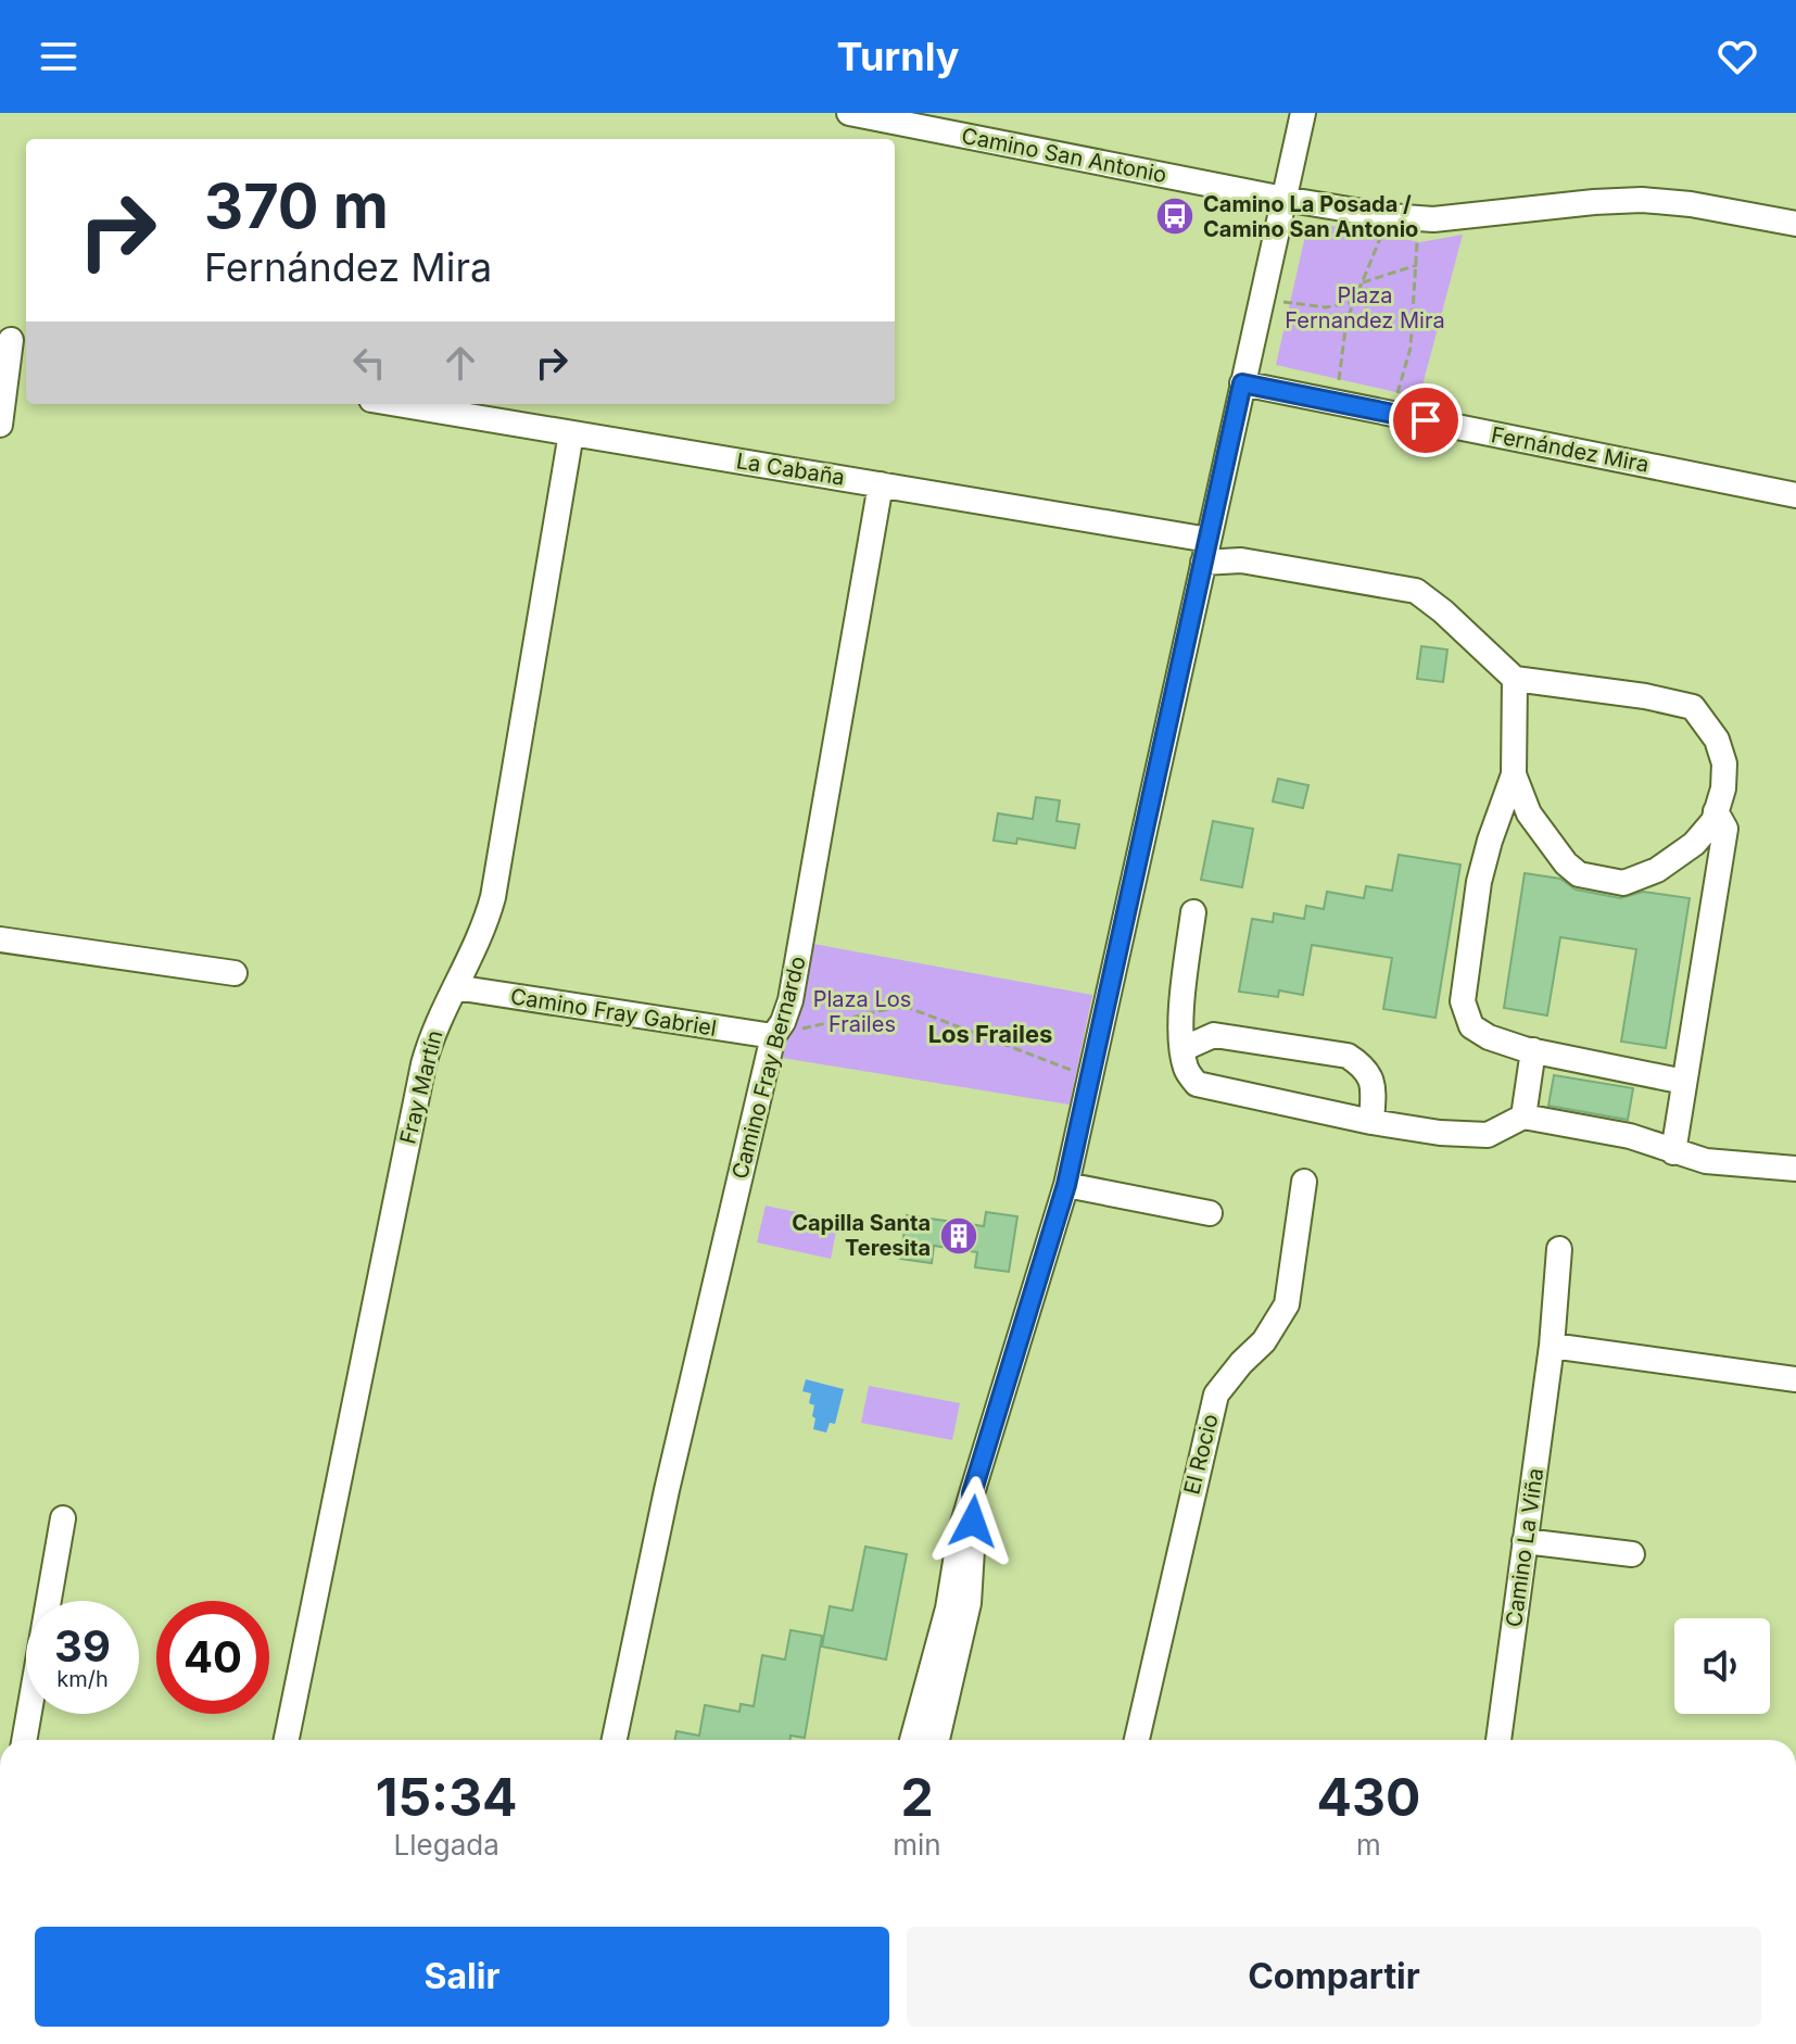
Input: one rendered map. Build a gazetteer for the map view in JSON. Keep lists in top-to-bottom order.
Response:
{
  "streets": {
    "street": [
      "Camino San Antonio",
      "Fernández Mira",
      "La Cabaña",
      "Camino Fray Gabriel",
      "Camino Fray Bernardo",
      "Fray Martín",
      "El Rocio",
      "Camino La Viña"
    ]
  },
  "crossings": [
    ["La Cabaña", "Camino Fray Bernardo"],
    ["La Cabaña", "Fray Martín"],
    ["Camino Fray Gabriel", "Camino Fray Bernardo"],
    ["Camino Fray Gabriel", "Fray Martín"]
  ],
  "districts": ["Los Frailes"],
  "parks": ["Plaza Fernandez Mira", "Plaza Los Frailes"],
  "places": {
    "bus stop": ["Camino La Posada / Camino San Antonio"],
    "building": ["Capilla Santa Teresita"]
  },
  "page": {
    "header": "Turnly",
    "turn": ["370 m", "Fernández Mira"],
    "speed": "39 km/h",
    "limit": "40",
    "eta": [
      "15:34",
      "Llegada",
      "2",
      "min",
      "430",
      "m"
    ],
    "buttons": ["Salir", "Compartir"]
  }
}
